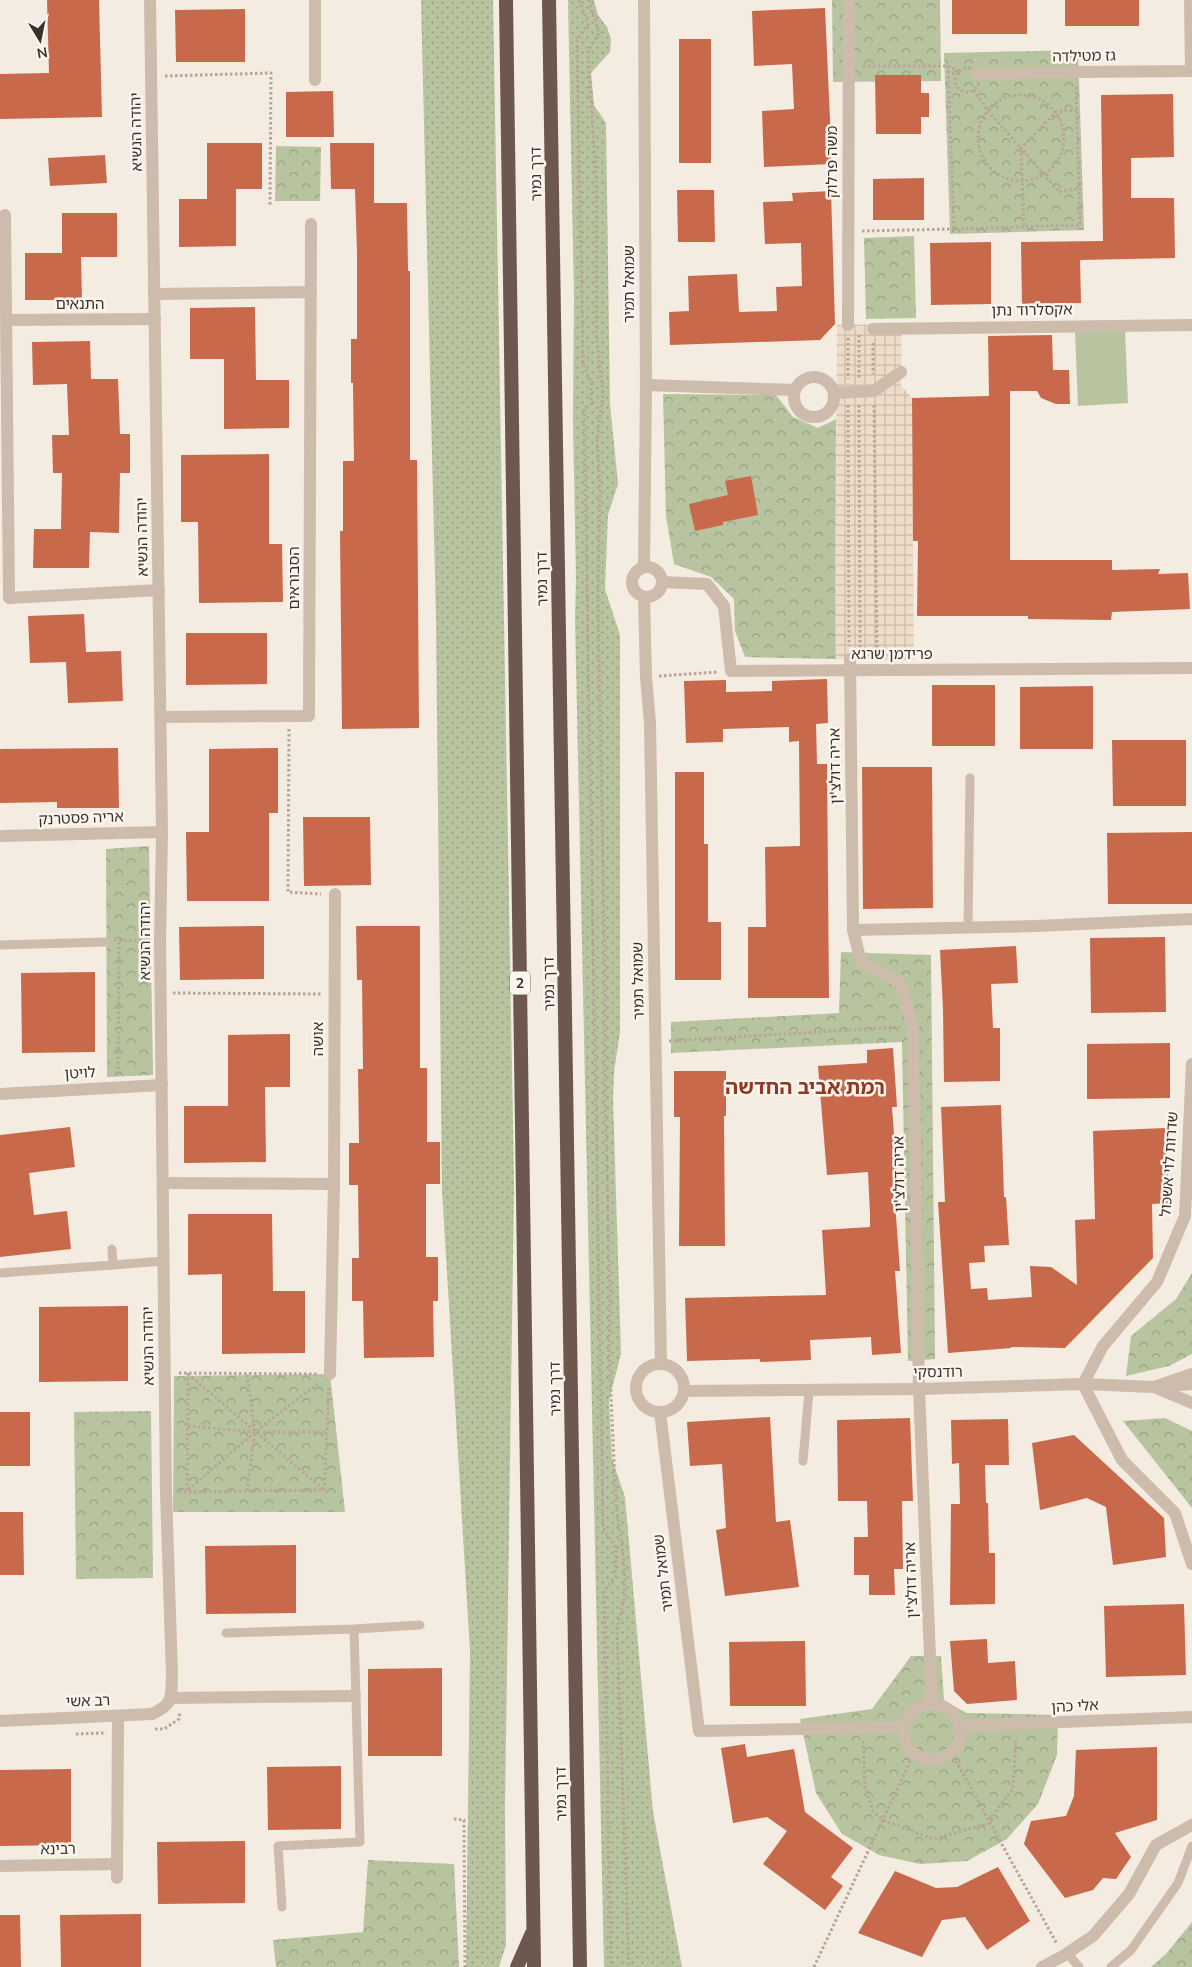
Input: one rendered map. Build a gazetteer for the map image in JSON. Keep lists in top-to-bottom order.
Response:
{
  "streets": {
    "highway": ["דרך נמיר", "2"],
    "street": [
      "גז מטילדה",
      "יהודה הנשיא",
      "משה פרלוק",
      "שמואל תמיר",
      "התנאים",
      "אקסלרוד נתן",
      "הסבוראים",
      "פרידמן שרגא",
      "אריה דולצ'ין",
      "אריה פסטרנק",
      "אושה",
      "לויטן",
      "שדרות לוי אשכול",
      "רודנסקי",
      "רב אשי",
      "אלי כהן",
      "רבינא"
    ]
  },
  "crossings": [
    ["יהודה הנשיא", "התנאים"],
    ["יהודה הנשיא", "הסבוראים"],
    ["יהודה הנשיא", "אריה פסטרנק"],
    ["יהודה הנשיא", "לויטן"],
    ["יהודה הנשיא", "רב אשי"],
    ["שמואל תמיר", "רודנסקי"],
    ["פרידמן שרגא", "אריה דולצ'ין"],
    ["אריה דולצ'ין", "רודנסקי"],
    ["אריה דולצ'ין", "אלי כהן"],
    ["שדרות לוי אשכול", "רודנסקי"]
  ],
  "districts": ["רמת אביב החדשה"],
  "north": "bottom"
}
